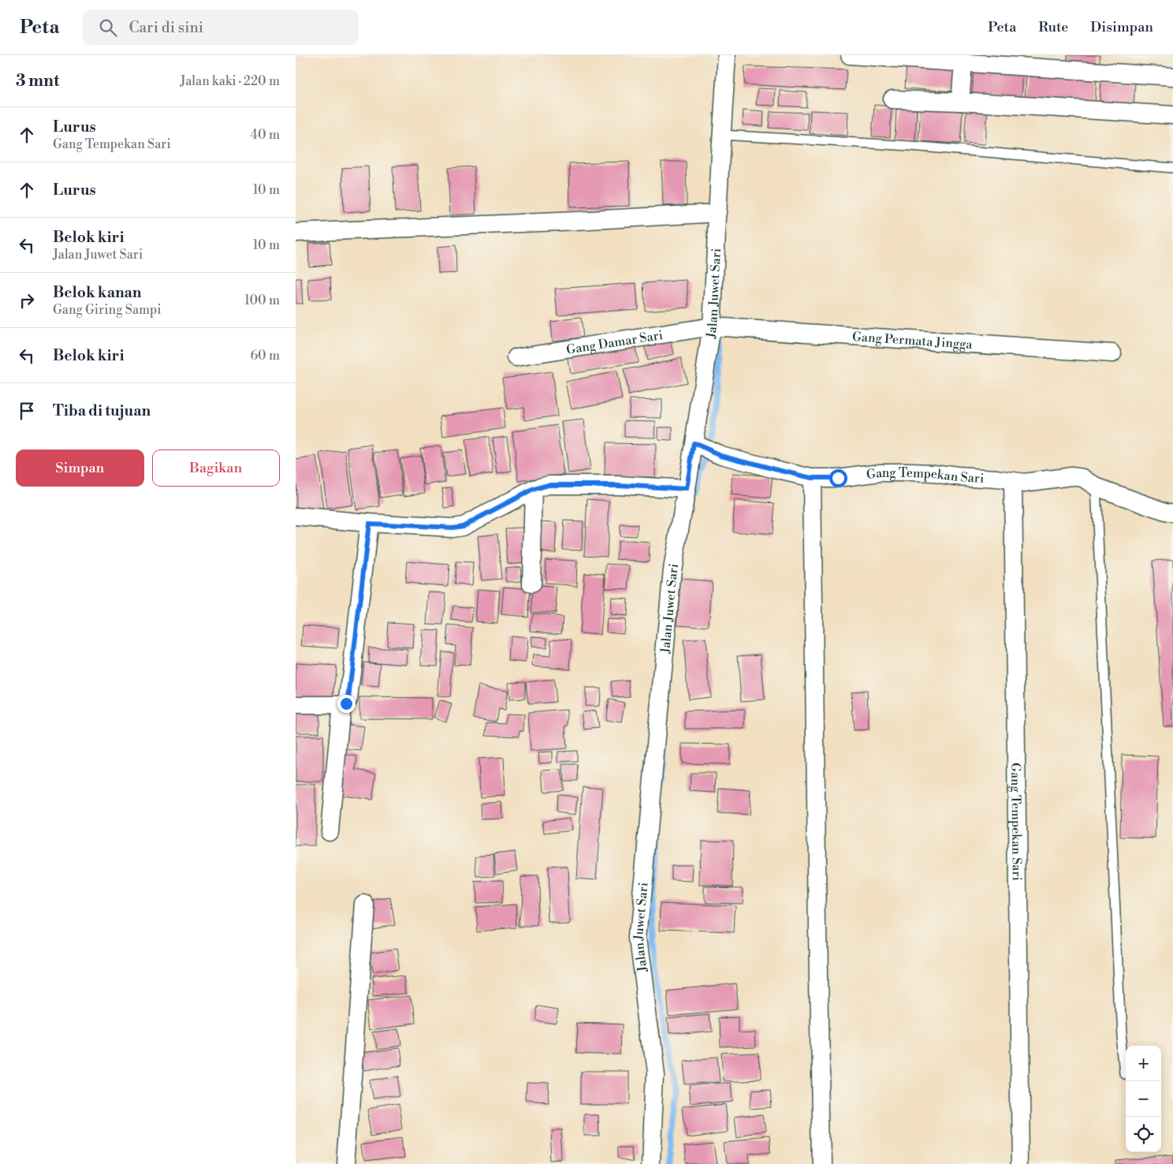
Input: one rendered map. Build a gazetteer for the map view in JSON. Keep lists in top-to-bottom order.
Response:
{
  "streets": {
    "street": [
      "Jalan Juwet Sari",
      "Gang Permata Jingga",
      "Gang Damar Sari",
      "Gang Tempekan Sari"
    ]
  },
  "crossings": [
    ["Jalan Juwet Sari", "Gang Permata Jingga"],
    ["Jalan Juwet Sari", "Gang Damar Sari"],
    ["Jalan Juwet Sari", "Gang Tempekan Sari"],
    ["Gang Permata Jingga", "Gang Damar Sari"]
  ],
  "page": {
    "header": "Peta",
    "search": "Cari di sini",
    "nav": ["Peta", "Rute", "Disimpan"],
    "heading": ["3 mnt", "Jalan kaki · 220 m"],
    "list": [
      ["Lurus", "Gang Tempekan Sari", "40 m"],
      ["Lurus", "10 m"],
      ["Belok kiri", "Jalan Juwet Sari", "10 m"],
      ["Belok kanan", "Gang Giring Sampi", "100 m"],
      ["Belok kiri", "60 m"],
      "Tiba di tujuan"
    ],
    "buttons": ["Simpan", "Bagikan"],
    "map_buttons": ["+", "−"]
  }
}
